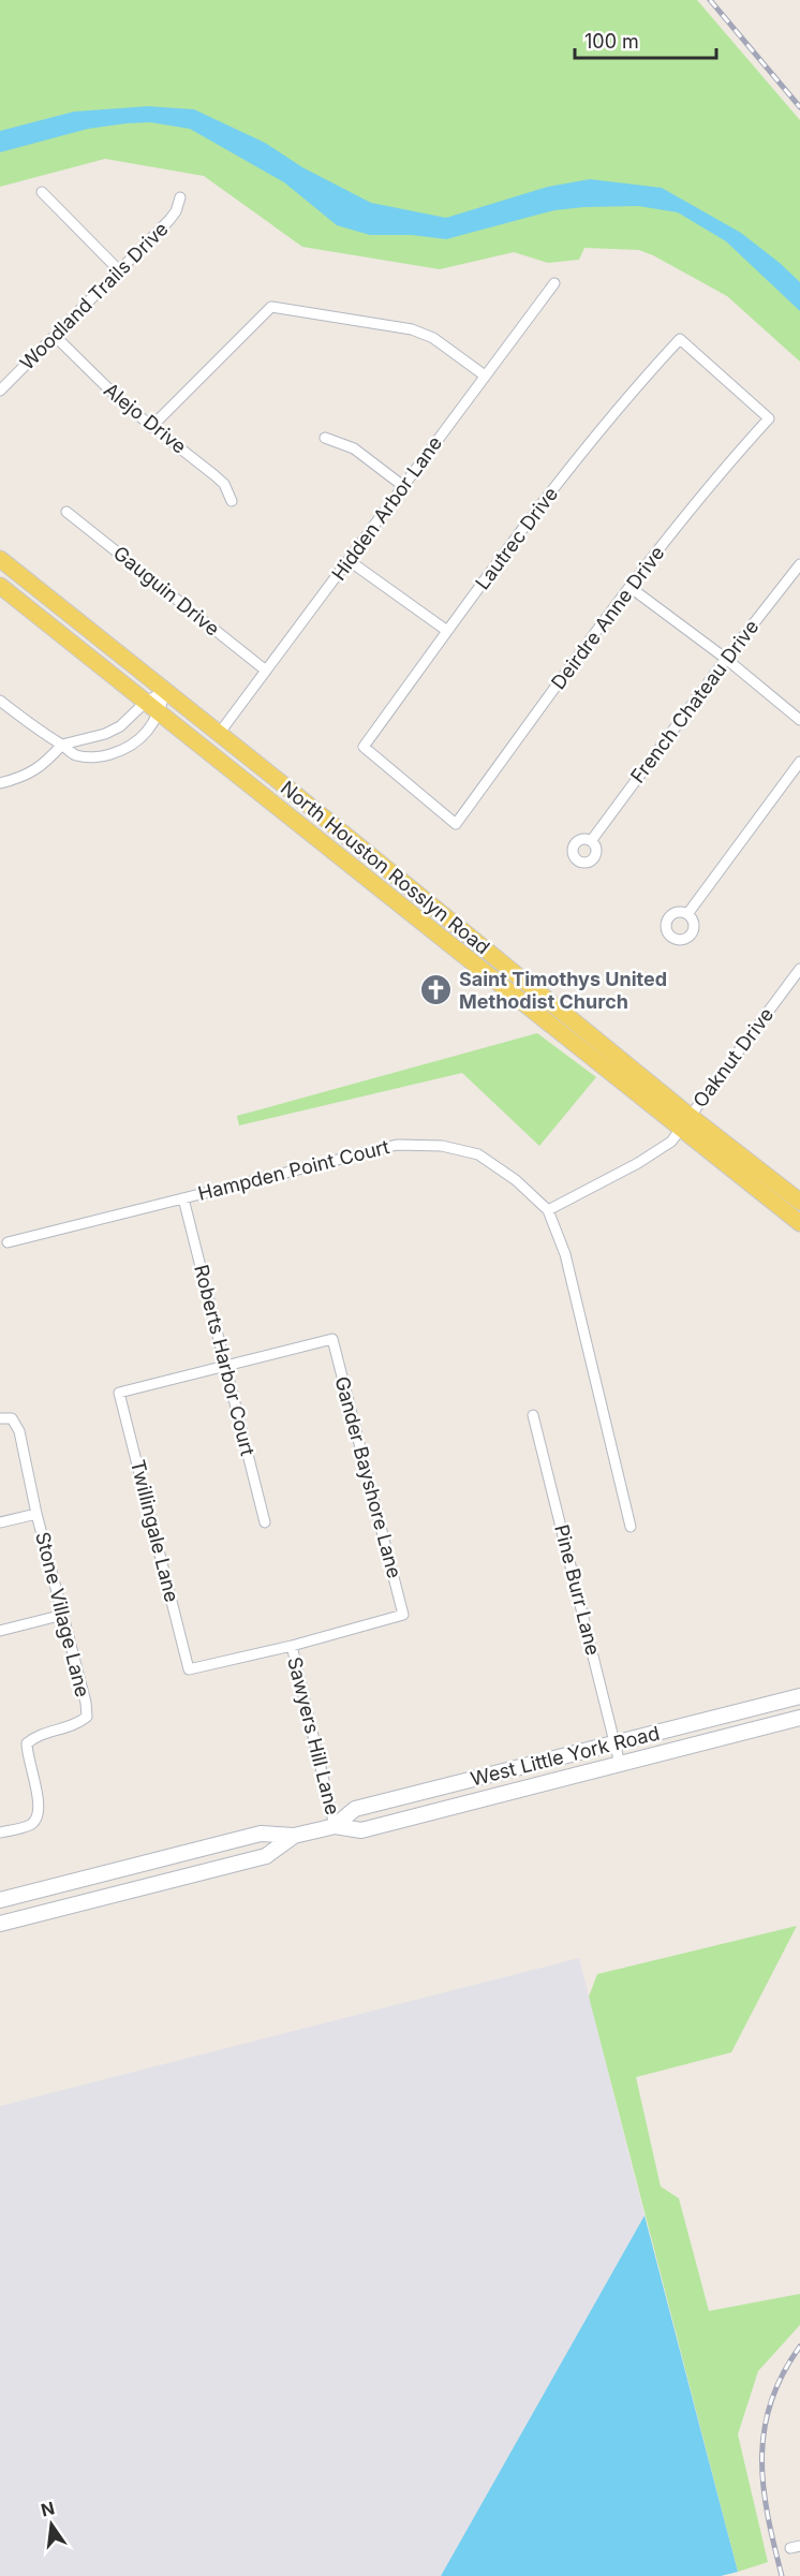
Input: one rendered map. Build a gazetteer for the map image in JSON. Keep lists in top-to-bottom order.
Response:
{
  "streets": {
    "main road": ["North Houston Rosslyn Road", "West Little York Road"],
    "street": [
      "Woodland Trails Drive",
      "Alejo Drive",
      "Hidden Arbor Lane",
      "Lautrec Drive",
      "Gauguin Drive",
      "Deirdre Anne Drive",
      "French Chateau Drive",
      "Oaknut Drive",
      "Hampden Point Court",
      "Roberts Harbor Court",
      "Gander Bayshore Lane",
      "Twillingale Lane",
      "Pine Burr Lane",
      "Stone Village Lane",
      "Sawyers Hill Lane"
    ]
  },
  "crossings": [
    ["Woodland Trails Drive", "Alejo Drive"],
    ["Hidden Arbor Lane", "Gauguin Drive"],
    ["Hidden Arbor Lane", "North Houston Rosslyn Road"],
    ["Lautrec Drive", "Deirdre Anne Drive"],
    ["North Houston Rosslyn Road", "Oaknut Drive"],
    ["Oaknut Drive", "Hampden Point Court"],
    ["Hampden Point Court", "Roberts Harbor Court"],
    ["Roberts Harbor Court", "Gander Bayshore Lane"],
    ["Roberts Harbor Court", "Twillingale Lane"],
    ["Gander Bayshore Lane", "Twillingale Lane"],
    ["Gander Bayshore Lane", "Sawyers Hill Lane"],
    ["Twillingale Lane", "Sawyers Hill Lane"],
    ["Pine Burr Lane", "West Little York Road"],
    ["Sawyers Hill Lane", "West Little York Road"]
  ],
  "places": {
    "church": ["Saint Timothys United Methodist Church"]
  },
  "scale_bar": "100 m",
  "north": "top"
}
